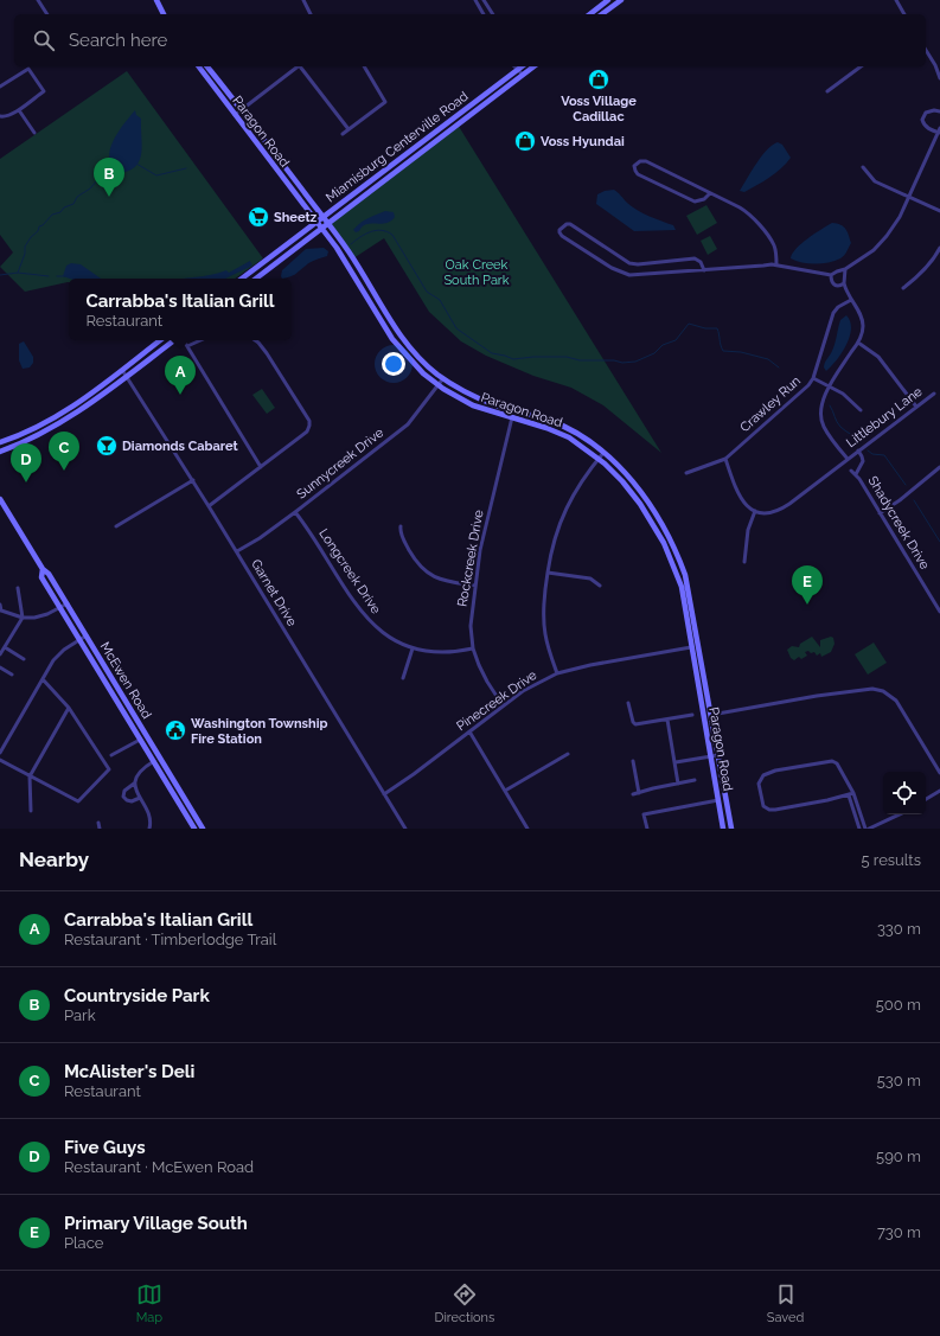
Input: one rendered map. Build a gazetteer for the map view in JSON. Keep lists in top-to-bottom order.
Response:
{
  "streets": {
    "street": [
      "Paragon Road",
      "Miamisburg Centerville Road",
      "Crawley Run",
      "Littlebury Lane",
      "Sunnycreek Drive",
      "Shadycreek Drive",
      "Rockcreek Drive",
      "Longcreek Drive",
      "Garnet Drive",
      "McEwen Road",
      "Pinecreek Drive"
    ]
  },
  "crossings": [
    ["Paragon Road", "Miamisburg Centerville Road"],
    ["Paragon Road", "Sunnycreek Drive"],
    ["Paragon Road", "Rockcreek Drive"],
    ["Paragon Road", "Pinecreek Drive"],
    ["Littlebury Lane", "Shadycreek Drive"],
    ["Sunnycreek Drive", "Longcreek Drive"],
    ["Sunnycreek Drive", "Garnet Drive"],
    ["Rockcreek Drive", "Longcreek Drive"],
    ["Rockcreek Drive", "Pinecreek Drive"],
    ["Garnet Drive", "Pinecreek Drive"]
  ],
  "parks": ["Oak Creek South Park"],
  "places": {
    "shop": ["Voss Village Cadillac", "Voss Hyundai"],
    "supermarket": ["Sheetz"],
    "bar": ["Diamonds Cabaret"],
    "public building": ["Washington Township Fire Station"]
  },
  "page": {
    "search": "Search here",
    "pins": [
      "B",
      "A",
      "C",
      "D",
      "E"
    ],
    "popup": ["Carrabba's Italian Grill", "Restaurant"],
    "heading": ["Nearby", "5 results"],
    "list": [
      {
        "mark": "A",
        "name": "Carrabba's Italian Grill",
        "note": "Restaurant · Timberlodge Trail",
        "value": "330 m"
      },
      {
        "mark": "B",
        "name": "Countryside Park",
        "note": "Park",
        "value": "500 m"
      },
      {
        "mark": "C",
        "name": "McAlister's Deli",
        "note": "Restaurant",
        "value": "530 m"
      },
      {
        "mark": "D",
        "name": "Five Guys",
        "note": "Restaurant · McEwen Road",
        "value": "590 m"
      },
      {
        "mark": "E",
        "name": "Primary Village South",
        "note": "Place",
        "value": "730 m"
      }
    ],
    "nav": ["Map", "Directions", "Saved"]
  }
}
